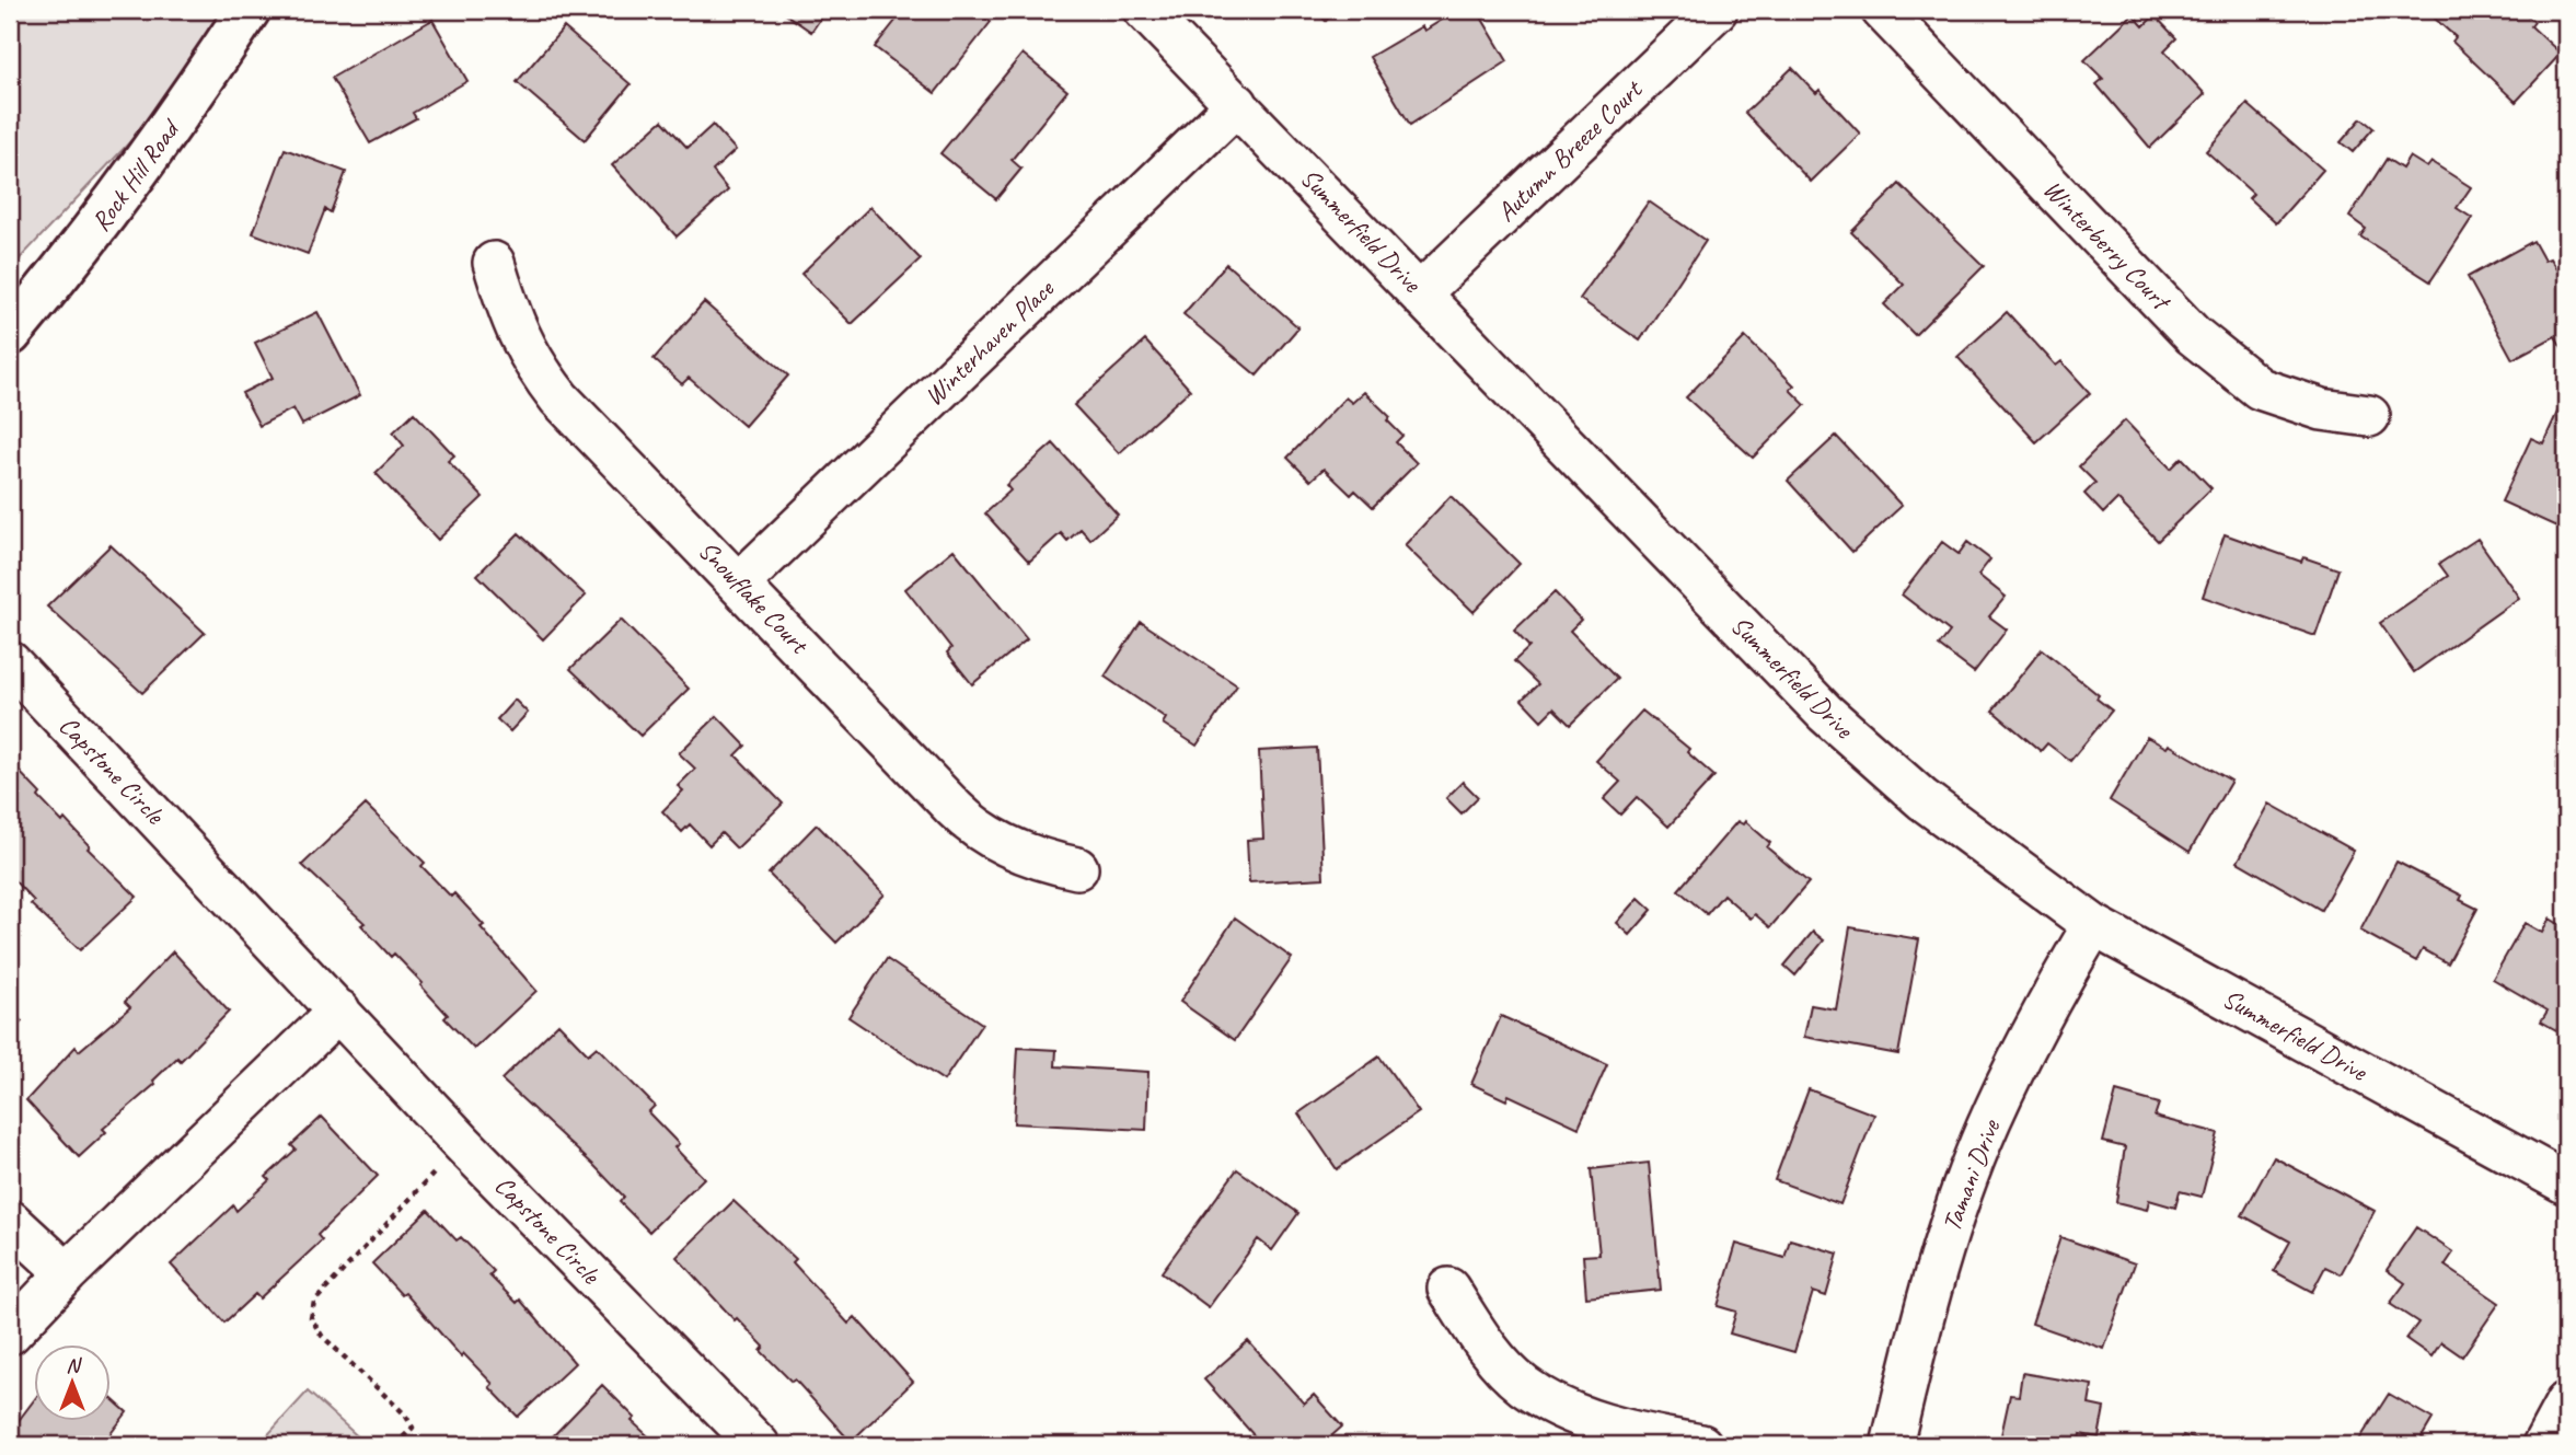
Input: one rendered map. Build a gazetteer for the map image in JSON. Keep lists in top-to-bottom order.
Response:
{
  "streets": {
    "street": [
      "Autumn Breeze Court",
      "Rock Hill Road",
      "Summerfield Drive",
      "Winterberry Court",
      "Winterhaven Place",
      "Snowflake Court",
      "Capstone Circle",
      "Tamani Drive"
    ]
  },
  "crossings": [
    ["Autumn Breeze Court", "Summerfield Drive"],
    ["Summerfield Drive", "Winterhaven Place"],
    ["Summerfield Drive", "Tamani Drive"],
    ["Winterhaven Place", "Snowflake Court"]
  ],
  "north": "top"
}
